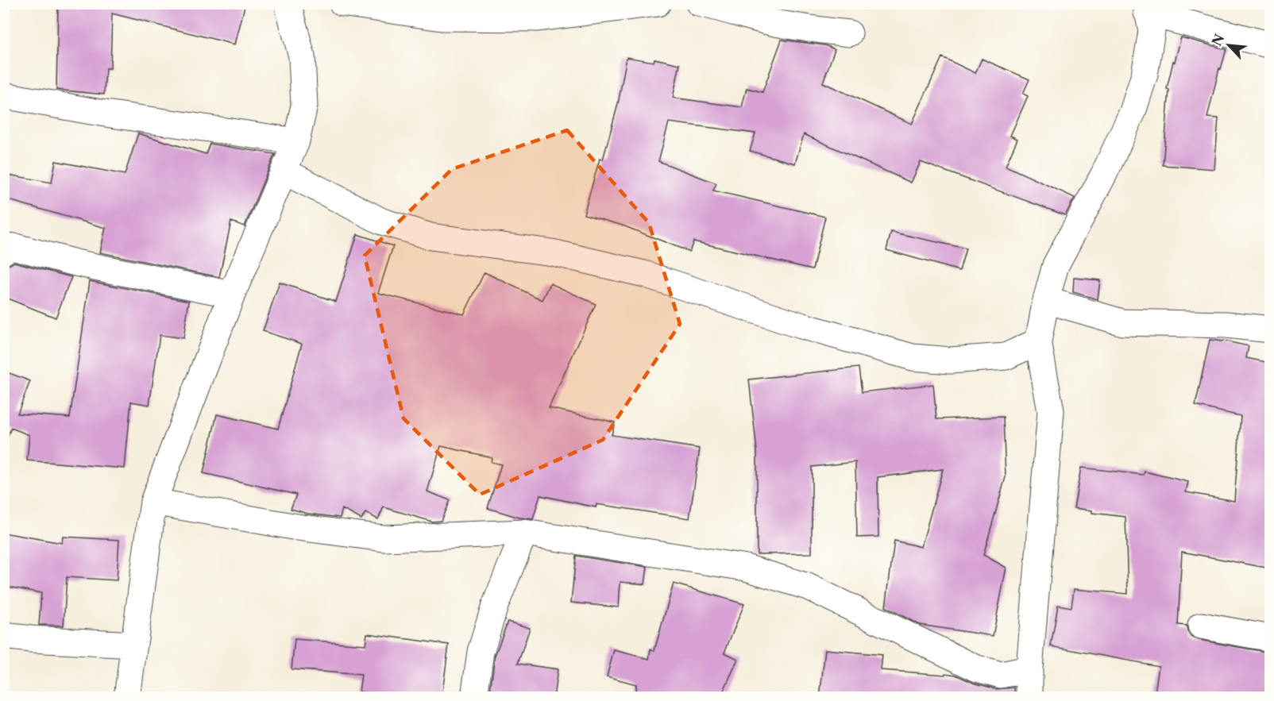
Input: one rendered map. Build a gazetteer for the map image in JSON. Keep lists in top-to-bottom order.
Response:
{
  "north": "top left"
}
